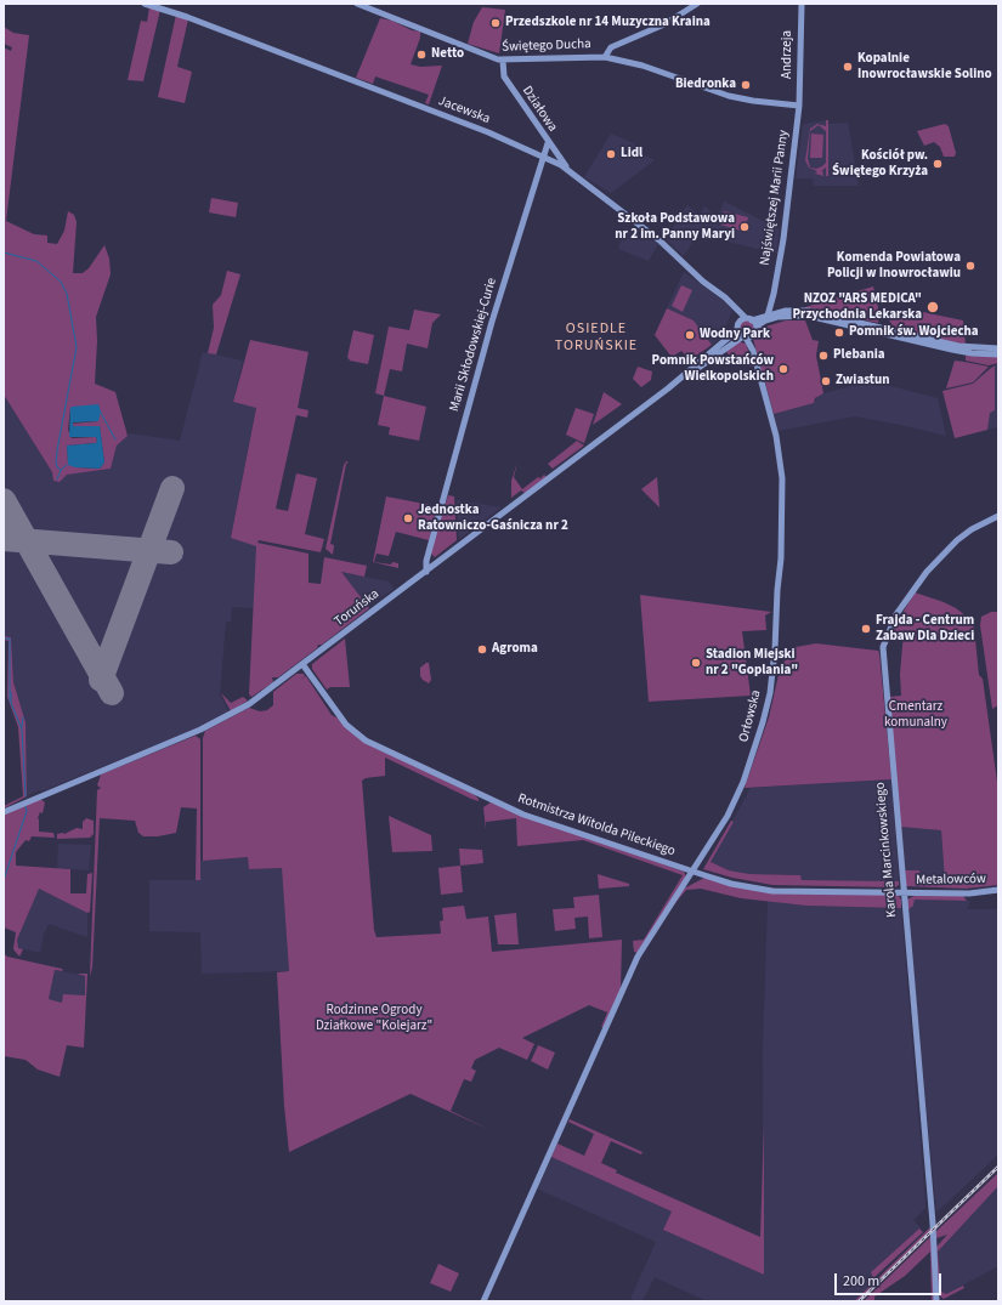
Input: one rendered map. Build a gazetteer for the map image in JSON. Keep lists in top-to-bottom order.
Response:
{
  "streets": {
    "street": [
      "Świętego Ducha",
      "Andrzeja",
      "Działowa",
      "Jacewska",
      "Najświętszej Marii Panny",
      "Marii Skłodowskiej-Curie",
      "Toruńska",
      "Orłowska",
      "Rotmistrza Witolda Pileckiego",
      "Karola Marcinkowskiego",
      "Metalowców"
    ]
  },
  "crossings": [
    ["Świętego Ducha", "Andrzeja"],
    ["Świętego Ducha", "Działowa"],
    ["Świętego Ducha", "Najświętszej Marii Panny"],
    ["Andrzeja", "Najświętszej Marii Panny"],
    ["Działowa", "Jacewska"],
    ["Działowa", "Marii Skłodowskiej-Curie"],
    ["Jacewska", "Marii Skłodowskiej-Curie"],
    ["Marii Skłodowskiej-Curie", "Toruńska"],
    ["Toruńska", "Orłowska"],
    ["Toruńska", "Rotmistrza Witolda Pileckiego"],
    ["Orłowska", "Rotmistrza Witolda Pileckiego"],
    ["Rotmistrza Witolda Pileckiego", "Karola Marcinkowskiego"],
    ["Rotmistrza Witolda Pileckiego", "Metalowców"],
    ["Karola Marcinkowskiego", "Metalowców"]
  ],
  "districts": ["OSIEDLE TORUŃSKIE"],
  "parks": ["Cmentarz komunalny", "Rodzinne Ogrody Działkowe \"Kolejarz\""],
  "places": [
    "Przedszkole nr 14 Muzyczna Kraina",
    "Netto",
    "Kopalnie Inowrocławskie Solino",
    "Biedronka",
    "Lidl",
    "Kościół pw. Świętego Krzyża",
    "Szkoła Podstawowa nr 2 im. Panny Maryi",
    "Komenda Powiatowa Policji w Inowrocławiu",
    "NZOZ \"ARS MEDICA\" Przychodnia Lekarska",
    "Pomnik św. Wojciecha",
    "Wodny Park",
    "Plebania",
    "Pomnik Powstańców Wielkopolskich",
    "Zwiastun",
    "Jednostka Ratowniczo-Gaśnicza nr 2",
    "Frajda - Centrum Zabaw Dla Dzieci",
    "Agroma",
    "Stadion Miejski nr 2 \"Goplania\""
  ],
  "scale_bar": "200 m"
}
